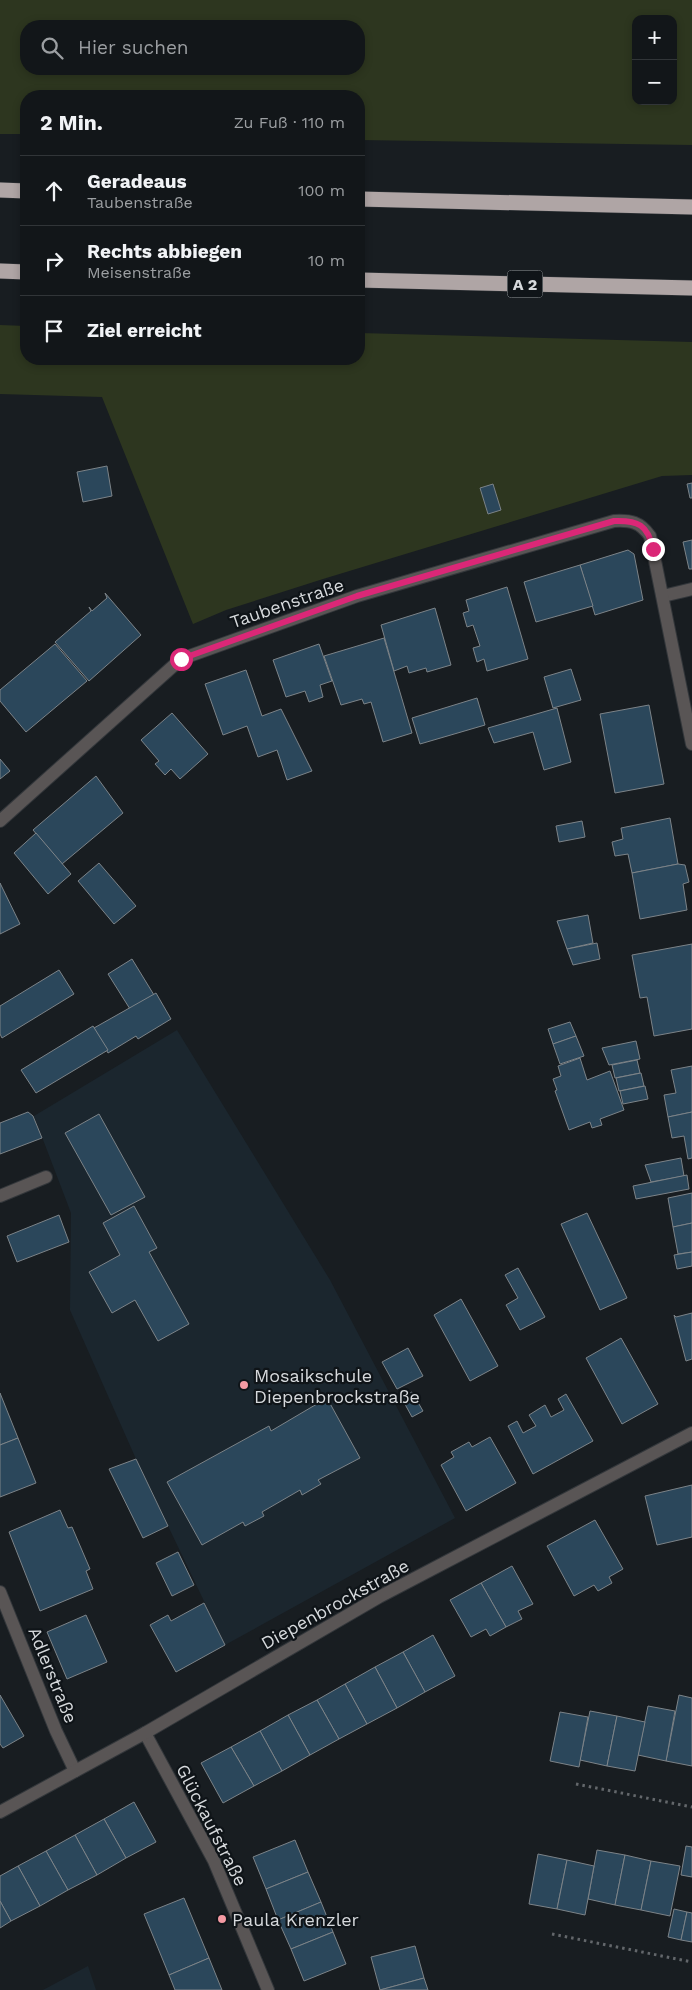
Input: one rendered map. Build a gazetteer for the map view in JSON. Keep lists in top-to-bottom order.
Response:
{
  "streets": {
    "highway": ["A 2"],
    "street": [
      "Taubenstraße",
      "Diepenbrockstraße",
      "Adlerstraße",
      "Glückaufstraße"
    ]
  },
  "crossings": [
    ["Diepenbrockstraße", "Adlerstraße"],
    ["Diepenbrockstraße", "Glückaufstraße"]
  ],
  "places": ["Mosaikschule Diepenbrockstraße", "Paula Krenzler"],
  "page": {
    "map_buttons": ["+", "−"],
    "search": "Hier suchen",
    "heading": ["2 Min.", "Zu Fuß · 110 m"],
    "list": [
      ["Geradeaus", "Taubenstraße", "100 m"],
      ["Rechts abbiegen", "Meisenstraße", "10 m"],
      "Ziel erreicht"
    ]
  }
}
